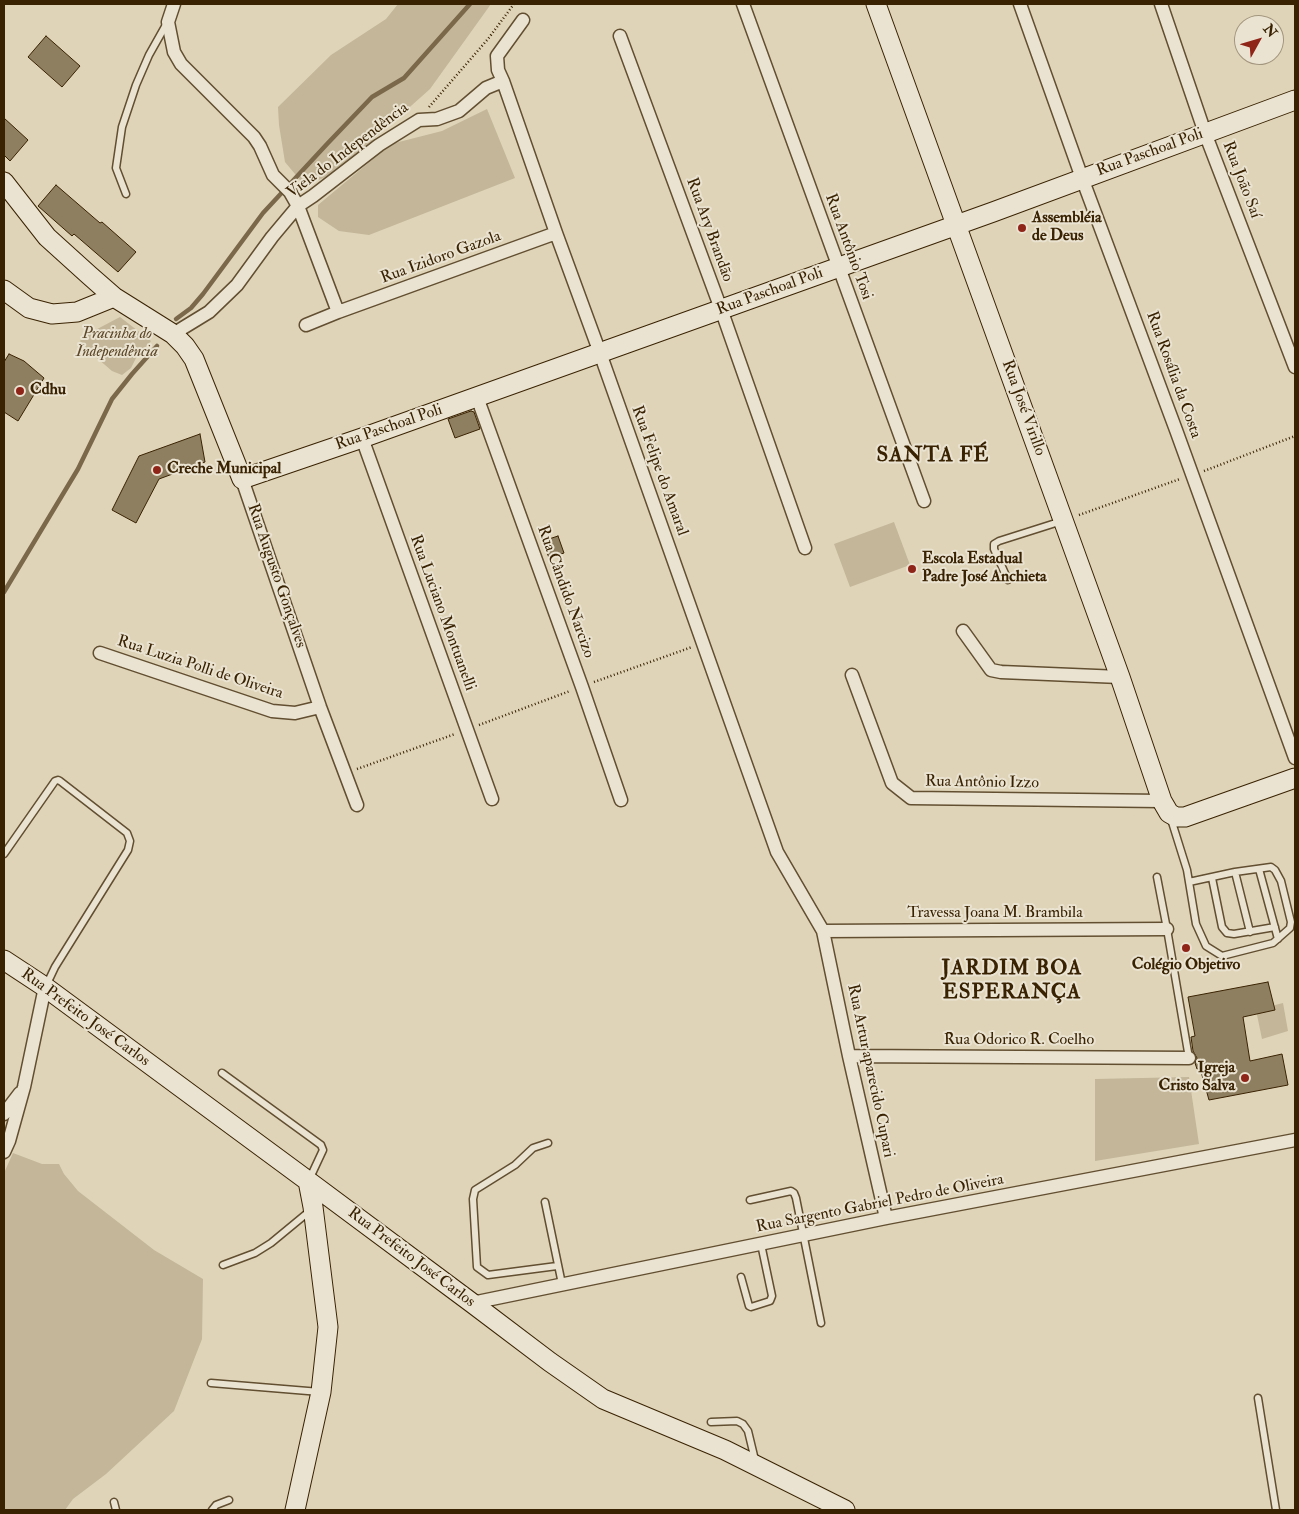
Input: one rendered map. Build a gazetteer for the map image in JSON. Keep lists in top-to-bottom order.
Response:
{
  "streets": {
    "street": [
      "Viela do Independência",
      "Rua Paschoal Poli",
      "Rua João Saí",
      "Rua Ary Brandão",
      "Rua Antônio Tosi",
      "Rua Izidoro Gazola",
      "Rua Rosália da Costa",
      "Rua José Virillo",
      "Rua Felipe do Amaral",
      "Rua Augusto Gonçalves",
      "Rua Cândido Narcizo",
      "Rua Luciano Montuanelli",
      "Rua Luzia Polli de Oliveira",
      "Rua Antônio Izzo",
      "Travessa Joana M. Brambila",
      "Rua Prefeito José Carlos",
      "Rua Odorico R. Coelho",
      "Rua Artur aparecido Cupari",
      "Rua Sargento Gabriel Pedro de Oliveira"
    ]
  },
  "crossings": [
    ["Viela do Independência", "Rua Augusto Gonçalves"],
    ["Rua Paschoal Poli", "Rua João Saí"],
    ["Rua Paschoal Poli", "Rua Ary Brandão"],
    ["Rua Paschoal Poli", "Rua Antônio Tosi"],
    ["Rua Paschoal Poli", "Rua Rosália da Costa"],
    ["Rua Paschoal Poli", "Rua José Virillo"],
    ["Rua Paschoal Poli", "Rua Felipe do Amaral"],
    ["Rua Paschoal Poli", "Rua Augusto Gonçalves"],
    ["Rua Paschoal Poli", "Rua Cândido Narcizo"],
    ["Rua Paschoal Poli", "Rua Luciano Montuanelli"],
    ["Rua Izidoro Gazola", "Rua Felipe do Amaral"],
    ["Rua José Virillo", "Rua Antônio Izzo"],
    ["Rua Felipe do Amaral", "Travessa Joana M. Brambila"],
    ["Rua Felipe do Amaral", "Rua Artur aparecido Cupari"],
    ["Rua Augusto Gonçalves", "Rua Luzia Polli de Oliveira"],
    ["Travessa Joana M. Brambila", "Rua Artur aparecido Cupari"],
    ["Rua Prefeito José Carlos", "Rua Sargento Gabriel Pedro de Oliveira"],
    ["Rua Odorico R. Coelho", "Rua Artur aparecido Cupari"],
    ["Rua Artur aparecido Cupari", "Rua Sargento Gabriel Pedro de Oliveira"]
  ],
  "districts": ["SANTA FÉ", "JARDIM BOA ESPERANÇA"],
  "parks": ["Pracinha do Independência"],
  "places": [
    "Assembléia de Deus",
    "Cdhu",
    "Creche Municipal",
    "Escola Estadual Padre José Anchieta",
    "Colégio Objetivo",
    "Igreja Cristo Salva"
  ],
  "north": "top right"
}
